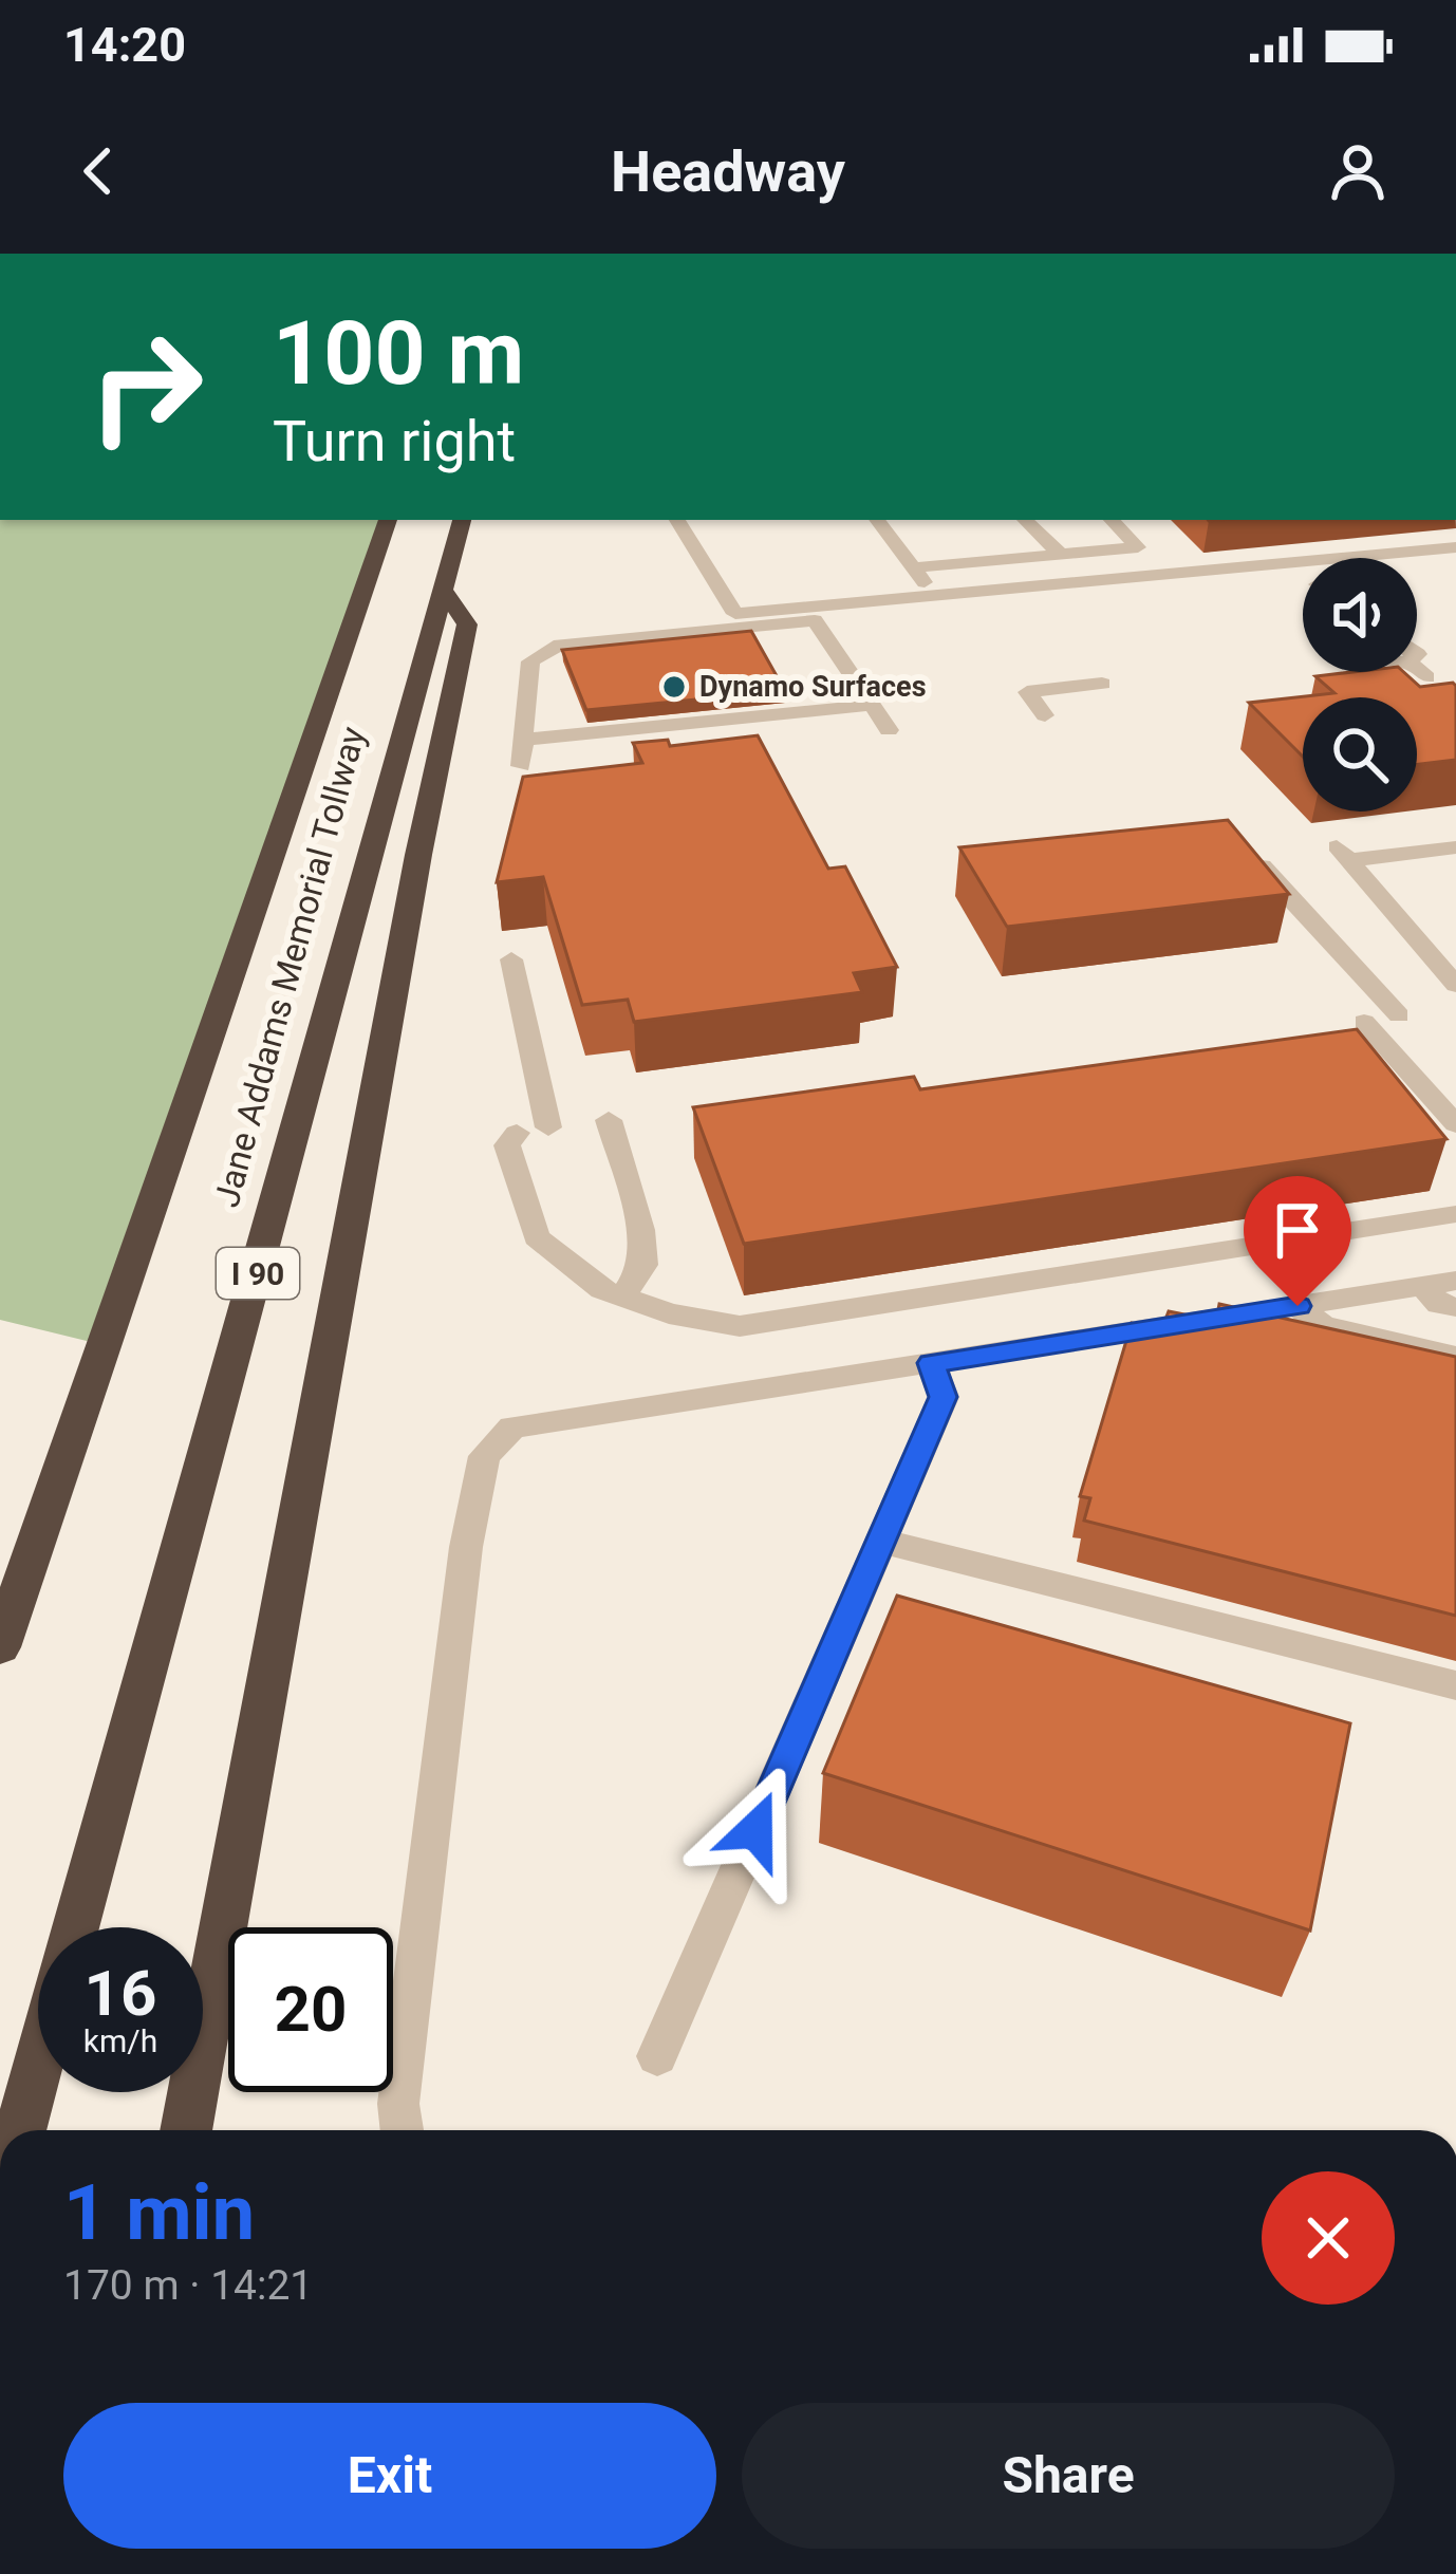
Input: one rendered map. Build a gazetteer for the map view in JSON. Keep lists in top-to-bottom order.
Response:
{
  "streets": {
    "highway": ["Jane Addams Memorial Tollway", "I 90"]
  },
  "places": ["Dynamo Surfaces"],
  "page": {
    "status": "14:20",
    "header": "Headway",
    "turn": ["100 m", "Turn right"],
    "speed": "16 km/h",
    "limit": "20",
    "heading": ["1 min", "170 m · 14:21"],
    "buttons": ["Exit", "Share"]
  }
}
